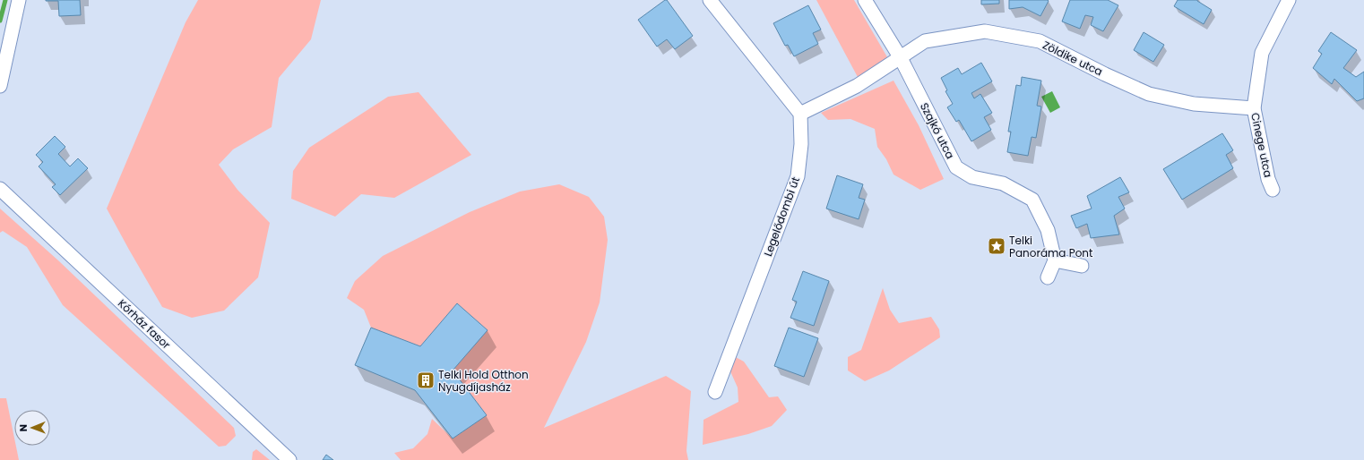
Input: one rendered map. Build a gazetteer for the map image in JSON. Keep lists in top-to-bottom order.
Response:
{
  "streets": {
    "street": [
      "Zöldike utca",
      "Szajkó utca",
      "Cinege utca",
      "Legelődombi út",
      "Kórház fasor"
    ]
  },
  "crossings": [
    ["Zöldike utca", "Szajkó utca"],
    ["Zöldike utca", "Cinege utca"],
    ["Zöldike utca", "Legelődombi út"]
  ],
  "places": {
    "place": ["Telki Panoráma Pont"],
    "building": ["Telki Hold Otthon Nyugdíjasház"]
  },
  "north": "left"
}
